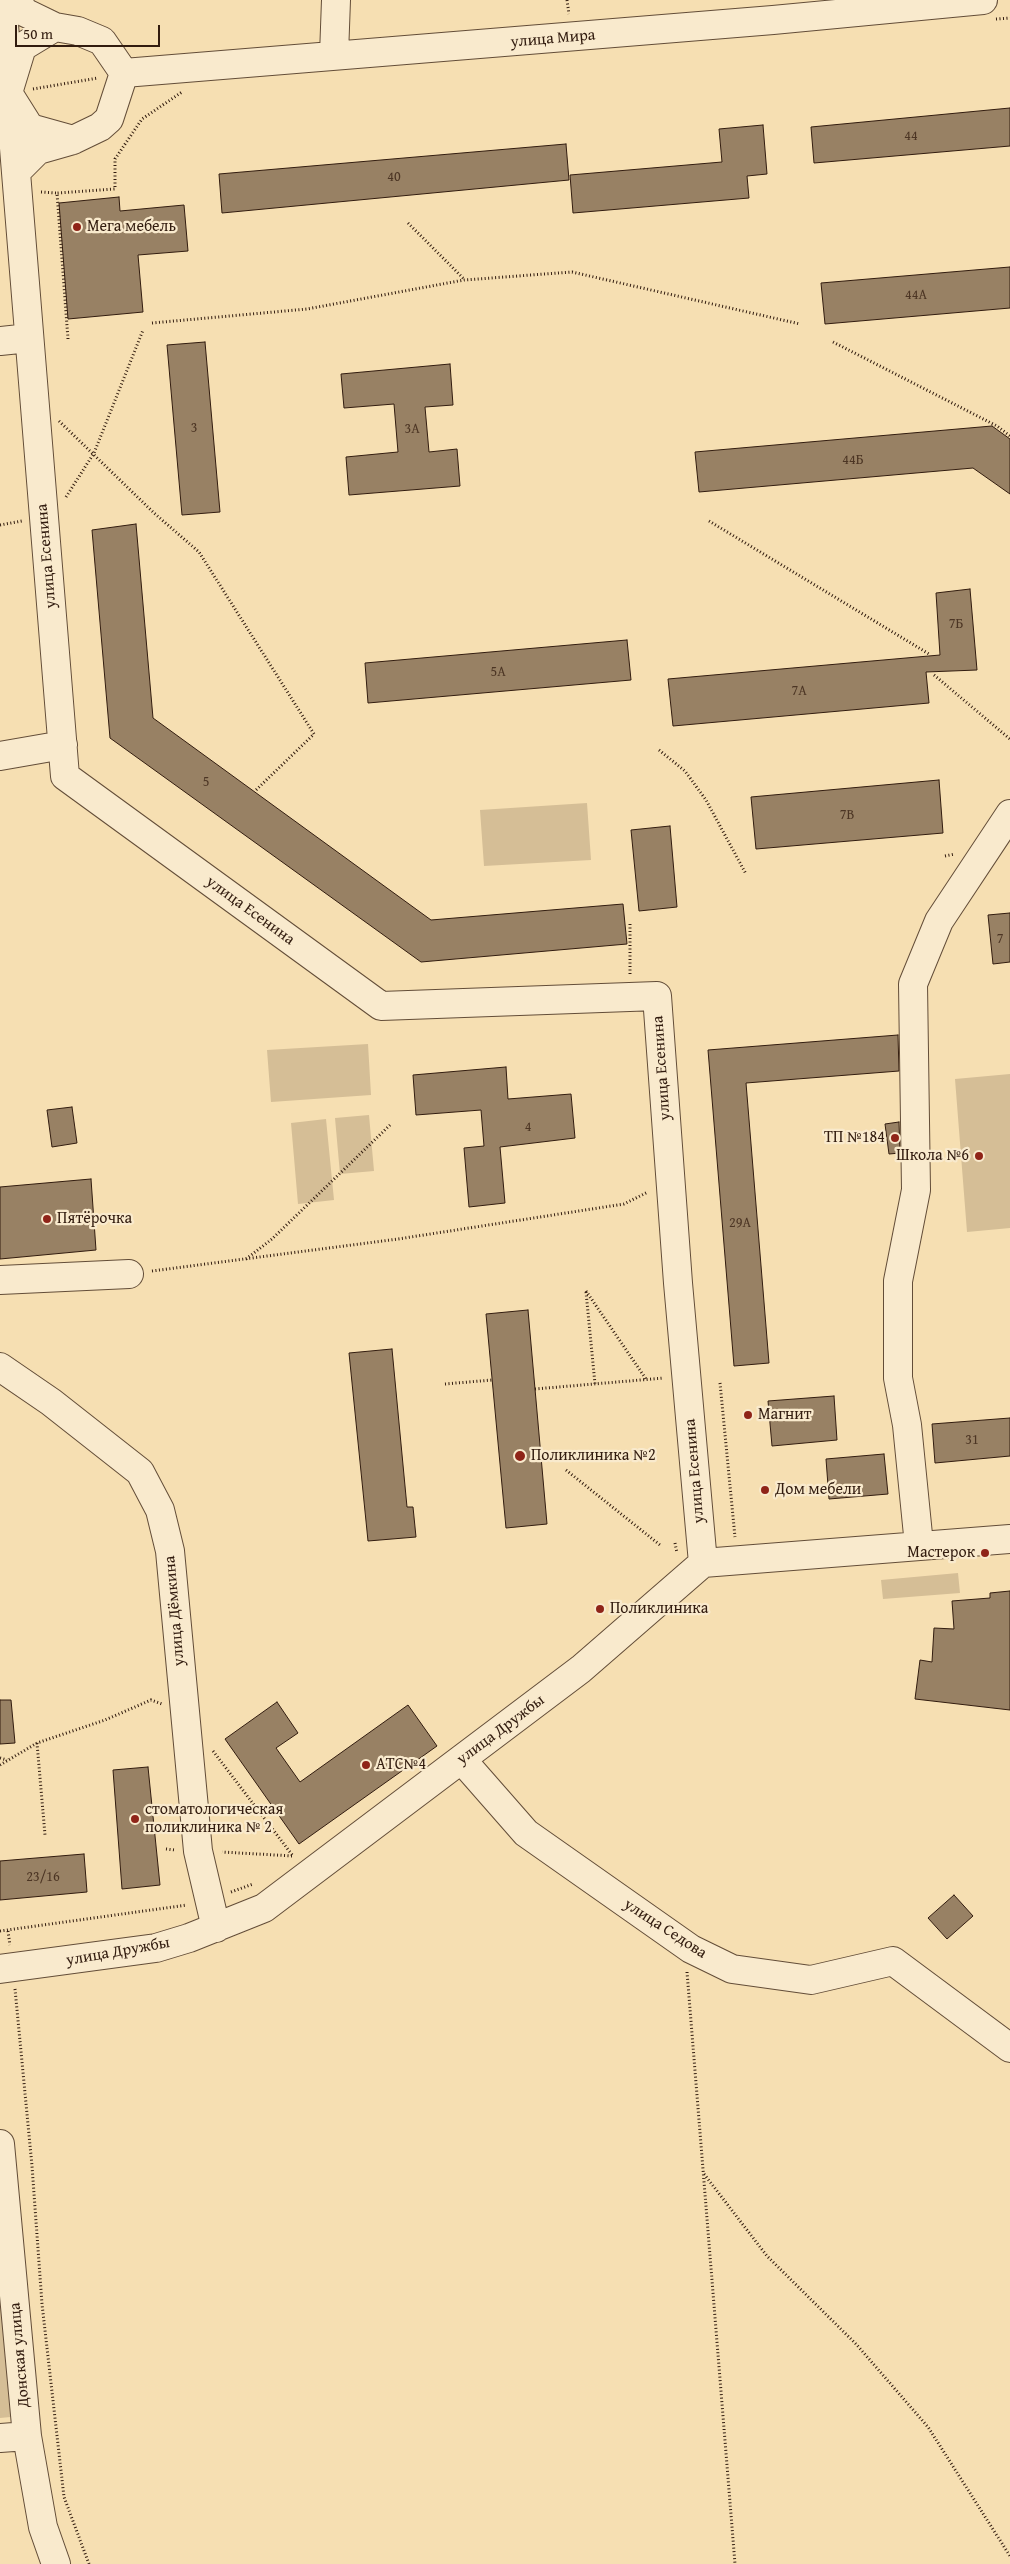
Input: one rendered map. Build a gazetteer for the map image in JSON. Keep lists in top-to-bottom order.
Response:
{
  "streets": {
    "street": [
      "улица Мира",
      "улица Есенина",
      "улица Дёмкина",
      "улица Дружбы",
      "улица Седова",
      "Донская улица"
    ]
  },
  "crossings": [
    ["улица Есенина", "улица Дружбы"],
    ["улица Дёмкина", "улица Дружбы"],
    ["улица Дружбы", "улица Седова"]
  ],
  "places": [
    "Мега мебель",
    "ТП №184",
    "Школа №6",
    "Пятёрочка",
    "Магнит",
    "Поликлиника №2",
    "Дом мебели",
    "Мастерок",
    "Поликлиника",
    "АТС№4",
    "стоматологическая поликлиника № 2"
  ],
  "house_numbers": [
    "44",
    "40",
    "44А",
    "3",
    "3А",
    "44Б",
    "7Б",
    "5А",
    "7А",
    "5",
    "7В",
    "7",
    "4",
    "29А",
    "31",
    "23/16"
  ],
  "scale_bar": "50 m"
}
